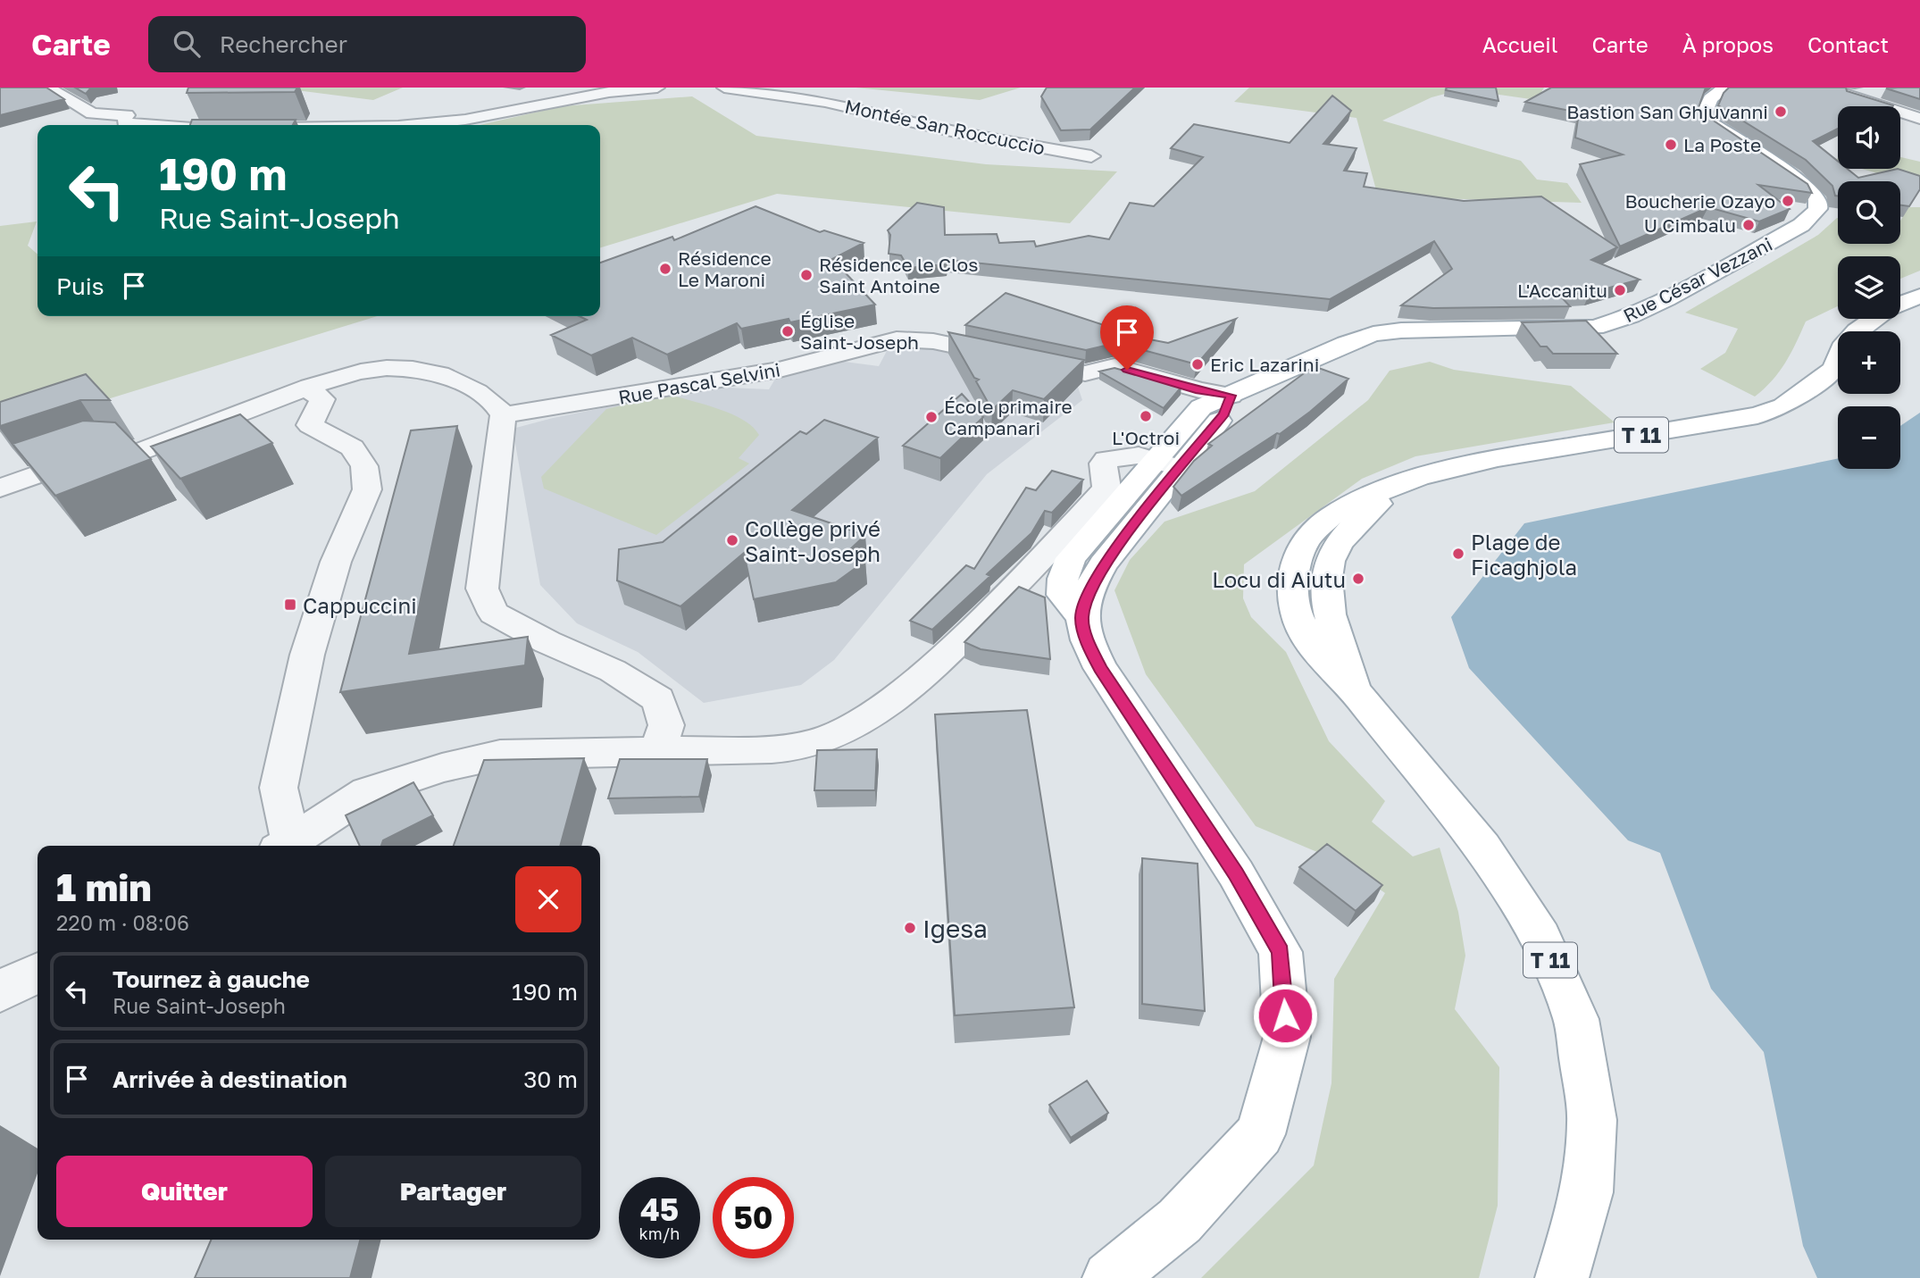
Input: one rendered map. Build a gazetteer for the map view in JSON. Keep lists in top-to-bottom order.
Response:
{
  "streets": {
    "main road": ["Rue César Vezzani", "T 11"],
    "street": ["Montée San Roccuccio", "Rue Pascal Selvini"]
  },
  "crossings": [
    ["Rue César Vezzani", "Rue Pascal Selvini"]
  ],
  "places": {
    "other": [
      "Bastion San Ghjuvanni",
      "La Poste",
      "Boucherie Ozayo",
      "U Cimbalu",
      "Résidence Le Maroni",
      "Résidence le Clos Saint Antoine",
      "L'Accanitu",
      "Église Saint-Joseph",
      "Eric Lazarini",
      "L'Octroi",
      "École primaire Campanari",
      "Collège privé Saint-Joseph",
      "Plage de Ficaghjola",
      "Locu di Aiutu",
      "Igesa"
    ],
    "transit": ["Cappuccini"]
  },
  "page": {
    "header": "Carte",
    "search": "Rechercher",
    "nav": [
      "Accueil",
      "Carte",
      "À propos",
      "Contact"
    ],
    "map_buttons": ["+", "−"],
    "turn": ["190 m", "Rue Saint-Joseph"],
    "then": "Puis",
    "heading": ["1 min", "220 m · 08:06"],
    "list": [
      {
        "name": "Tournez à gauche",
        "note": "Rue Saint-Joseph",
        "value": "190 m"
      },
      {
        "name": "Arrivée à destination",
        "value": "30 m"
      }
    ],
    "buttons": ["Quitter", "Partager"],
    "speed": "45 km/h",
    "limit": "50"
  }
}
